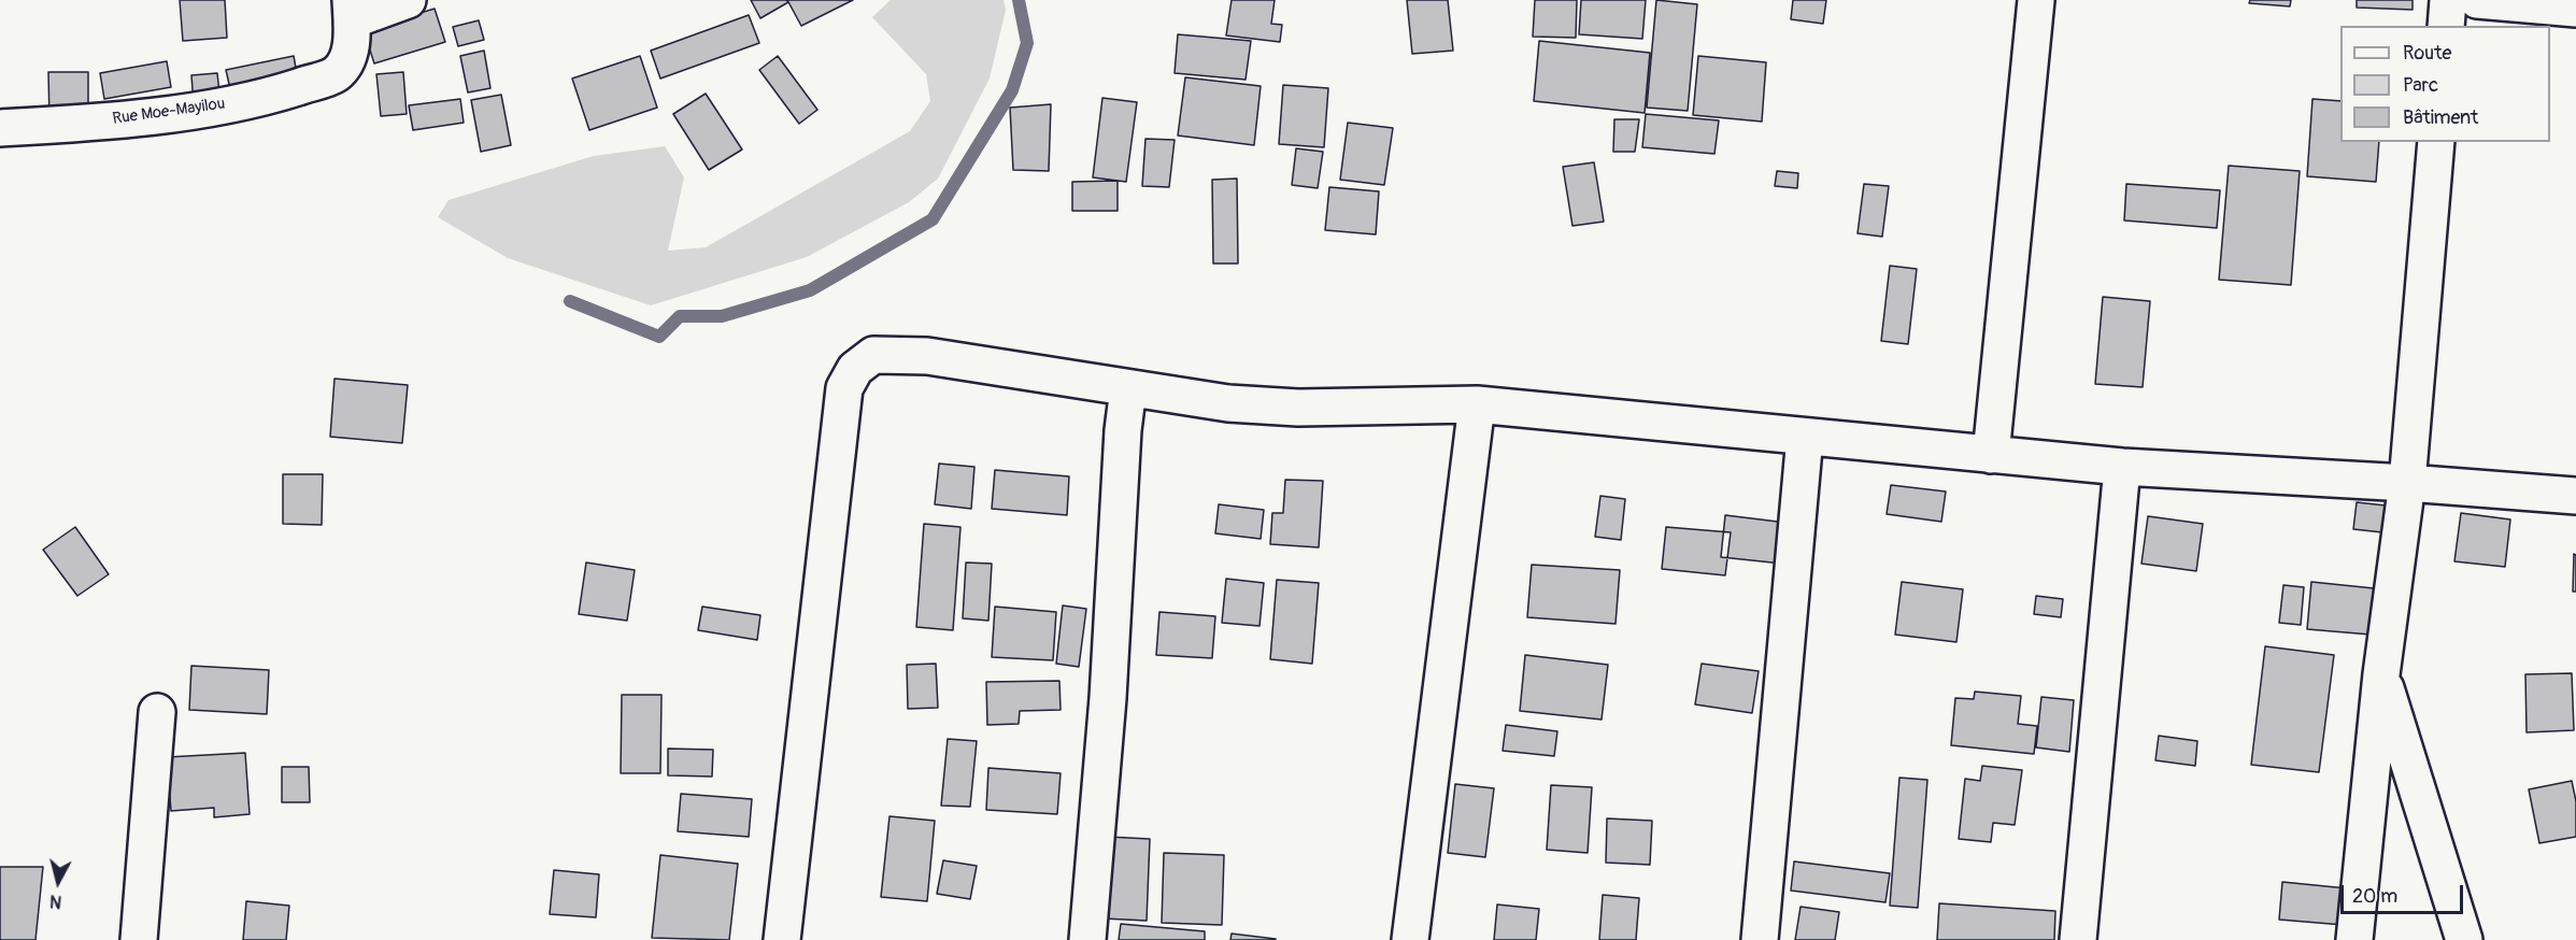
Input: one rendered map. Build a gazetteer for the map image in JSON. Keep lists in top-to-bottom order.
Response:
{
  "streets": {
    "street": ["Rue Moe-Mayilou"]
  },
  "legend": ["Route", "Parc", "Bâtiment"],
  "scale_bar": "20 m",
  "north": "bottom"
}
